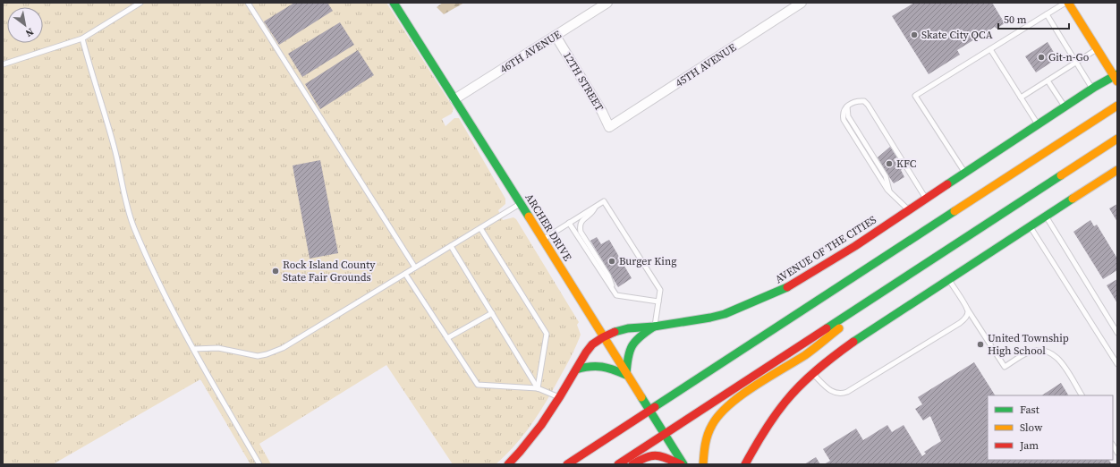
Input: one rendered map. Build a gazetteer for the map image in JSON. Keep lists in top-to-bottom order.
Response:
{
  "streets": {
    "street": [
      "46TH AVENUE",
      "45TH AVENUE",
      "12TH STREET",
      "ARCHER DRIVE",
      "AVENUE OF THE CITIES"
    ]
  },
  "crossings": [
    ["46TH AVENUE", "12TH STREET"],
    ["46TH AVENUE", "ARCHER DRIVE"],
    ["45TH AVENUE", "12TH STREET"],
    ["ARCHER DRIVE", "AVENUE OF THE CITIES"]
  ],
  "places": [
    "Skate City QCA",
    "Git-n-Go",
    "KFC",
    "Burger King",
    "Rock Island County State Fair Grounds",
    "United Township High School"
  ],
  "legend": ["Fast", "Slow", "Jam"],
  "scale_bar": "50 m",
  "north": "bottom right"
}
